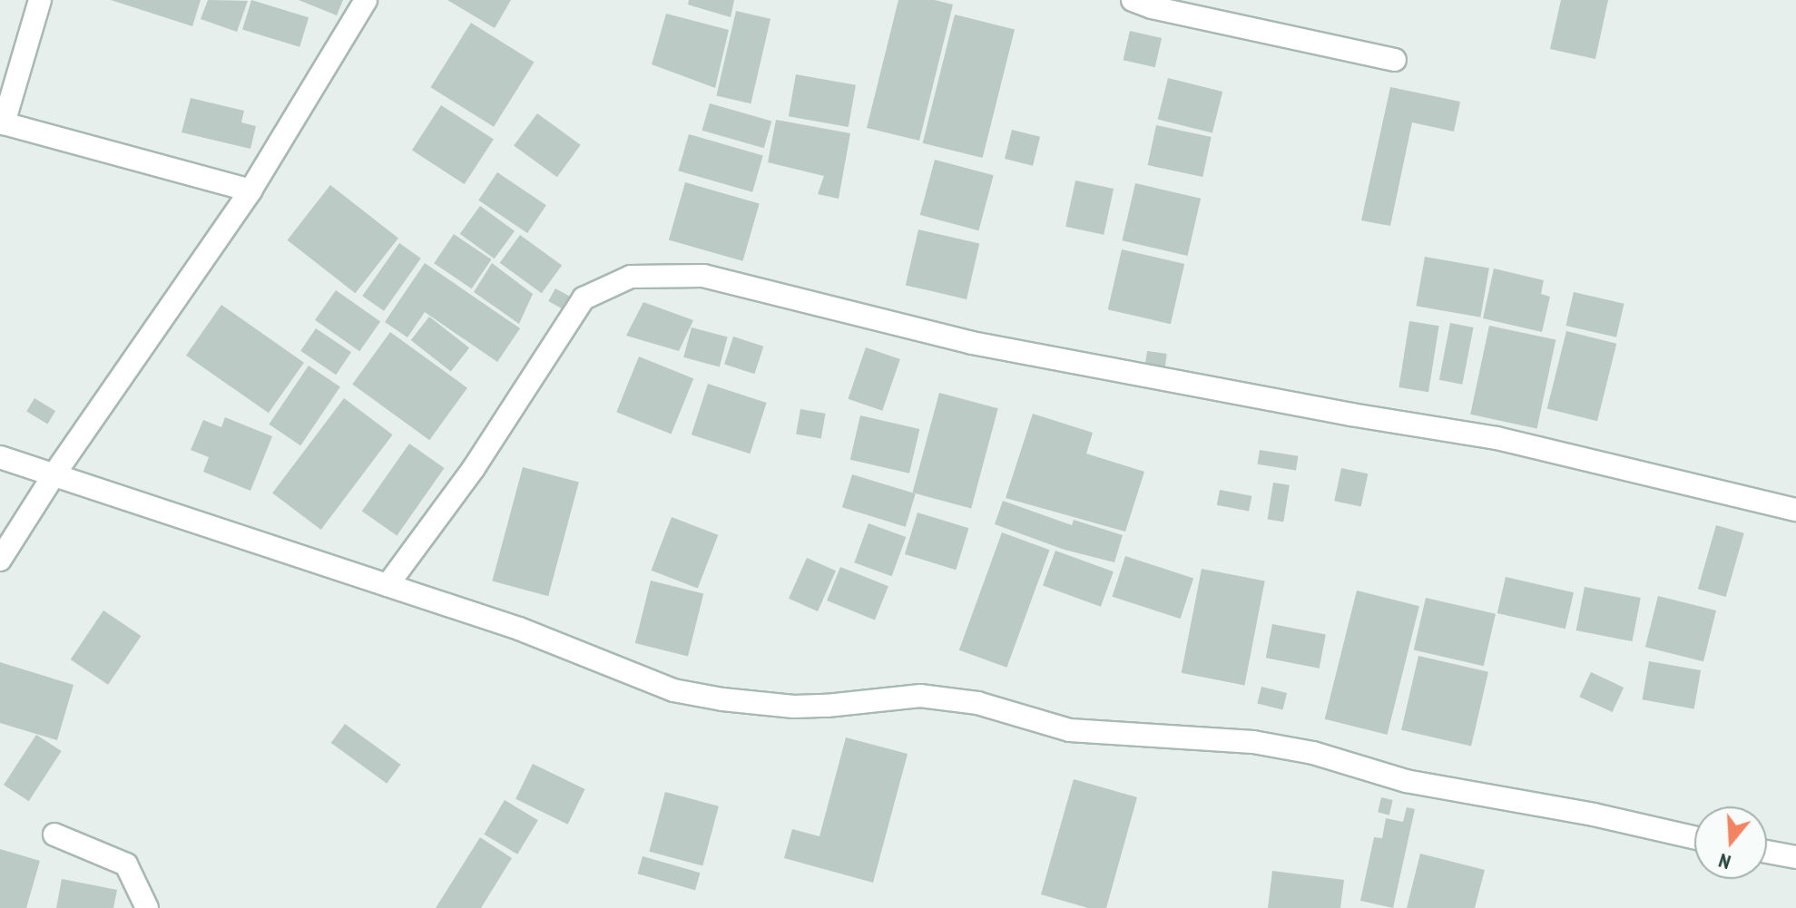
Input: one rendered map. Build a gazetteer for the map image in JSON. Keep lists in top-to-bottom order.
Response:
{
  "north": "bottom"
}
